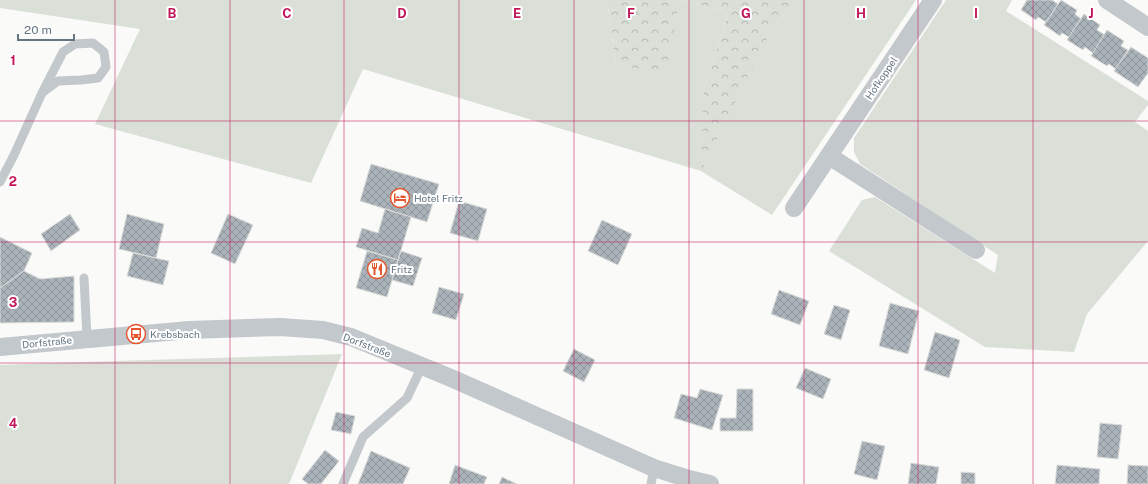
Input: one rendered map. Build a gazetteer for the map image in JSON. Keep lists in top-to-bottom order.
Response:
{
  "streets": {
    "street": ["Hofkoppel", "Dorfstraße"]
  },
  "places": {
    "hotel": ["Hotel Fritz"],
    "restaurant": ["Fritz"],
    "bus stop": ["Krebsbach"]
  },
  "scale_bar": "20 m",
  "grid": {
    "columns": [
      "B",
      "C",
      "D",
      "E",
      "F",
      "G",
      "H",
      "I",
      "J"
    ],
    "rows": [
      "1",
      "2",
      "3",
      "4"
    ]
  }
}
